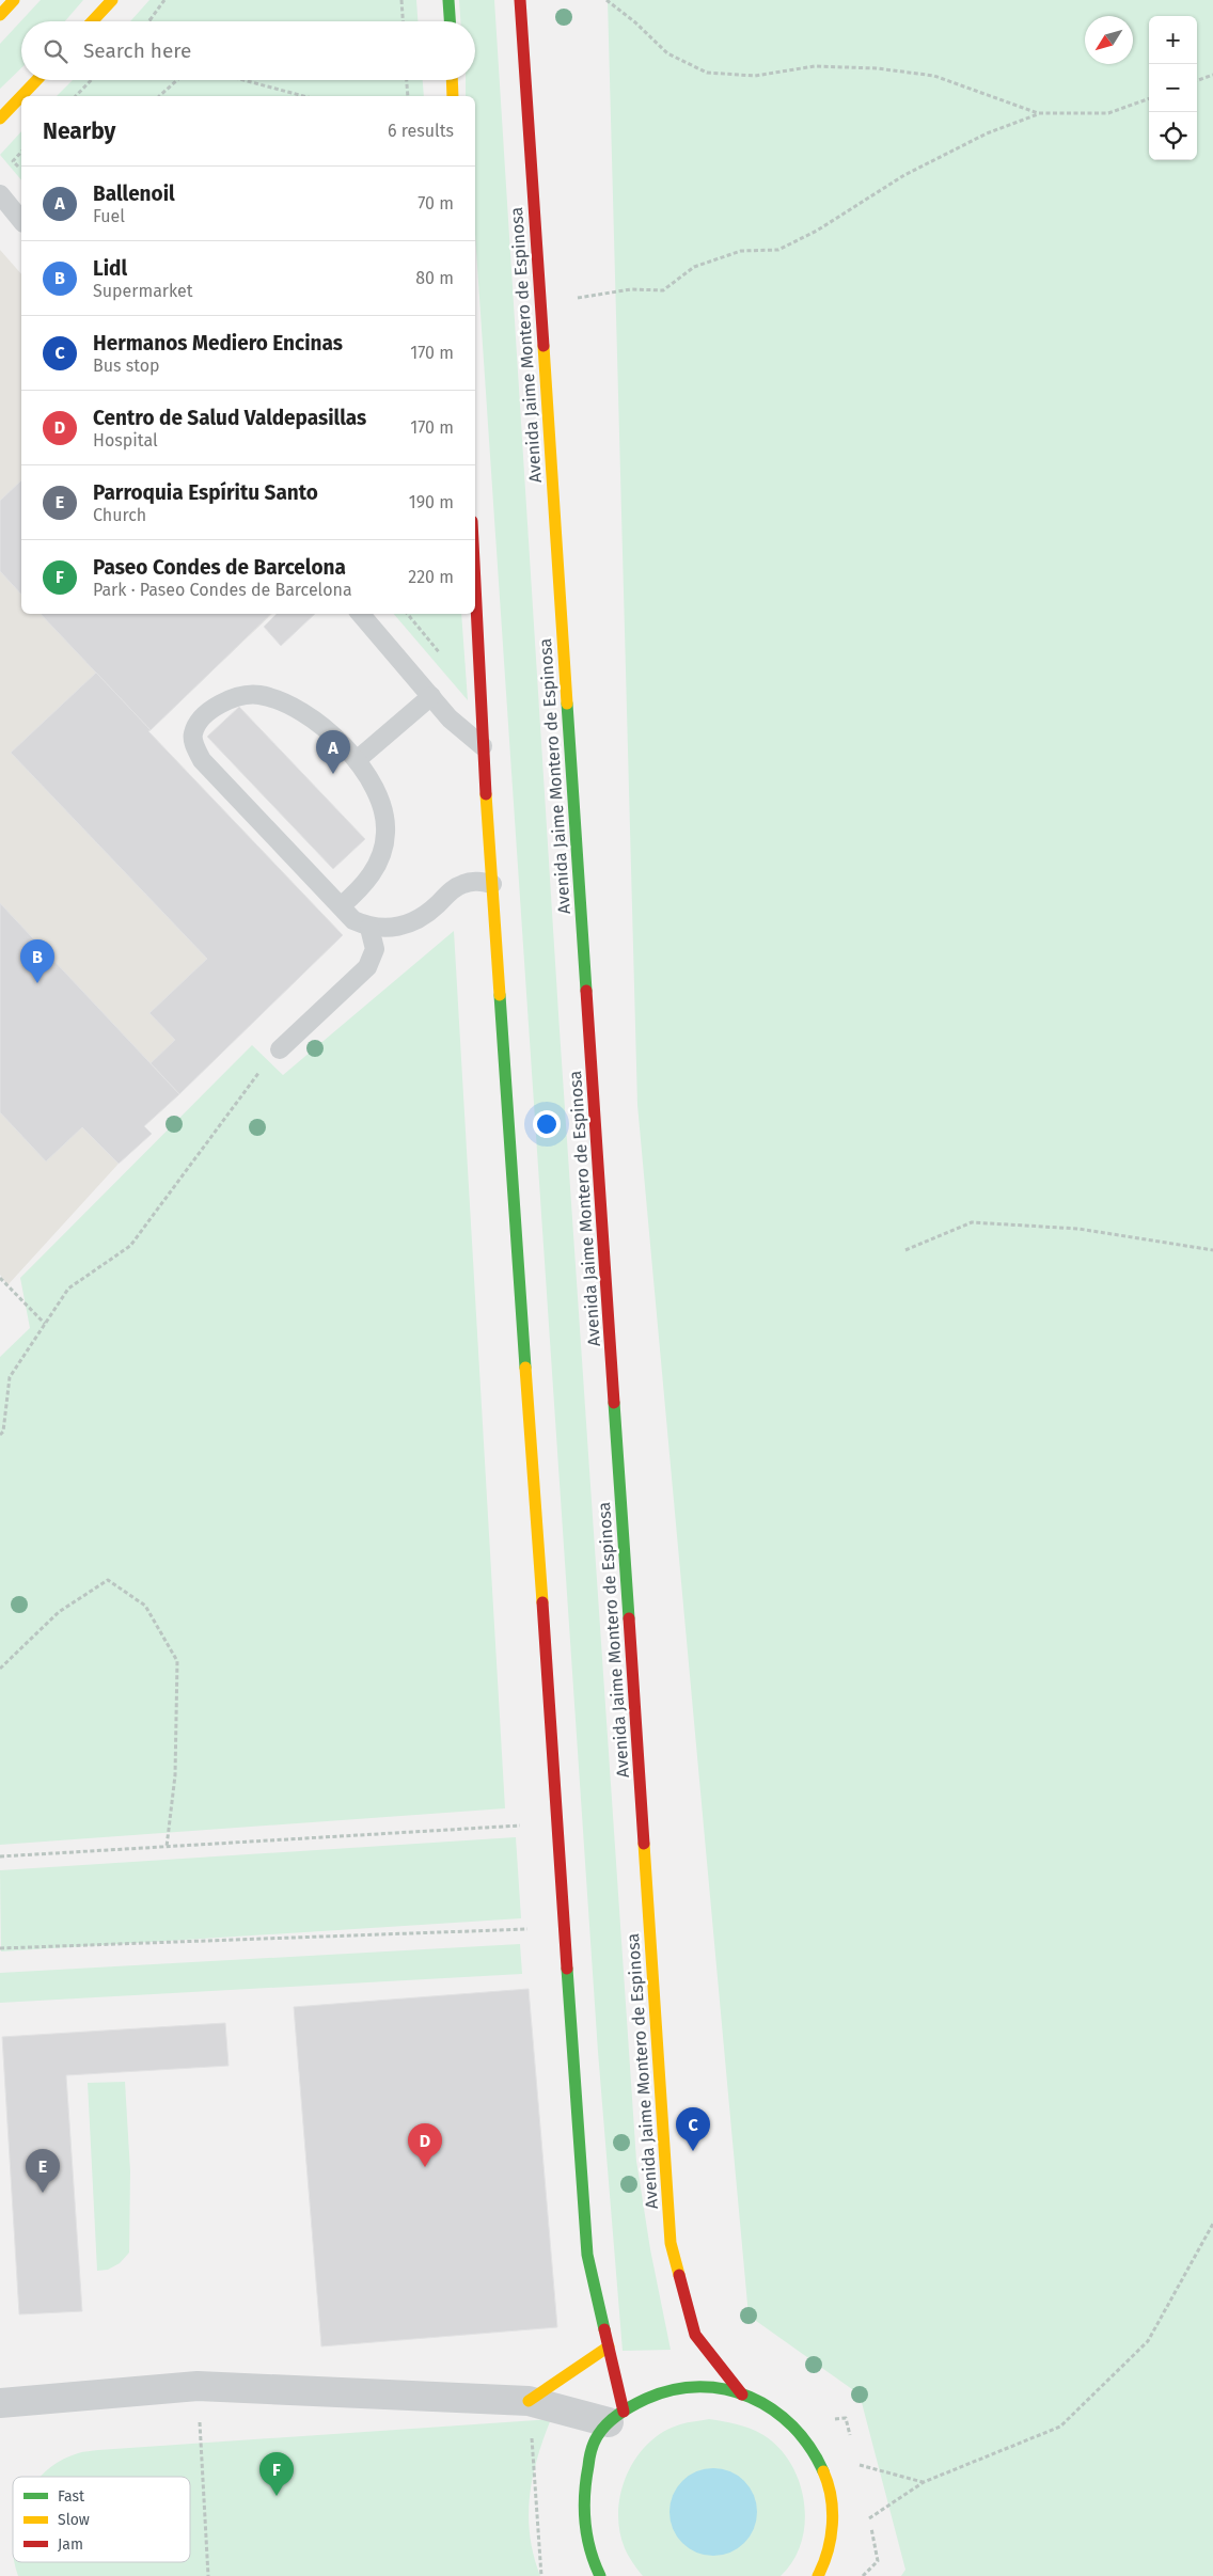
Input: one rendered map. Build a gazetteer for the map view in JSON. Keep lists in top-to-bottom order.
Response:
{
  "streets": {
    "main road": ["Avenida Jaime Montero de Espinosa"]
  },
  "legend": ["Fast", "Slow", "Jam"],
  "north": "bottom left",
  "page": {
    "map_buttons": ["+", "−"],
    "search": "Search here",
    "heading": ["Nearby", "6 results"],
    "list": [
      {
        "mark": "A",
        "name": "Ballenoil",
        "note": "Fuel",
        "value": "70 m"
      },
      {
        "mark": "B",
        "name": "Lidl",
        "note": "Supermarket",
        "value": "80 m"
      },
      {
        "mark": "C",
        "name": "Hermanos Mediero Encinas",
        "note": "Bus stop",
        "value": "170 m"
      },
      {
        "mark": "D",
        "name": "Centro de Salud Valdepasillas",
        "note": "Hospital",
        "value": "170 m"
      },
      {
        "mark": "E",
        "name": "Parroquia Espíritu Santo",
        "note": "Church",
        "value": "190 m"
      },
      {
        "mark": "F",
        "name": "Paseo Condes de Barcelona",
        "note": "Park · Paseo Condes de Barcelona",
        "value": "220 m"
      }
    ],
    "pins": [
      "A",
      "B",
      "C",
      "D",
      "E",
      "F"
    ]
  }
}
